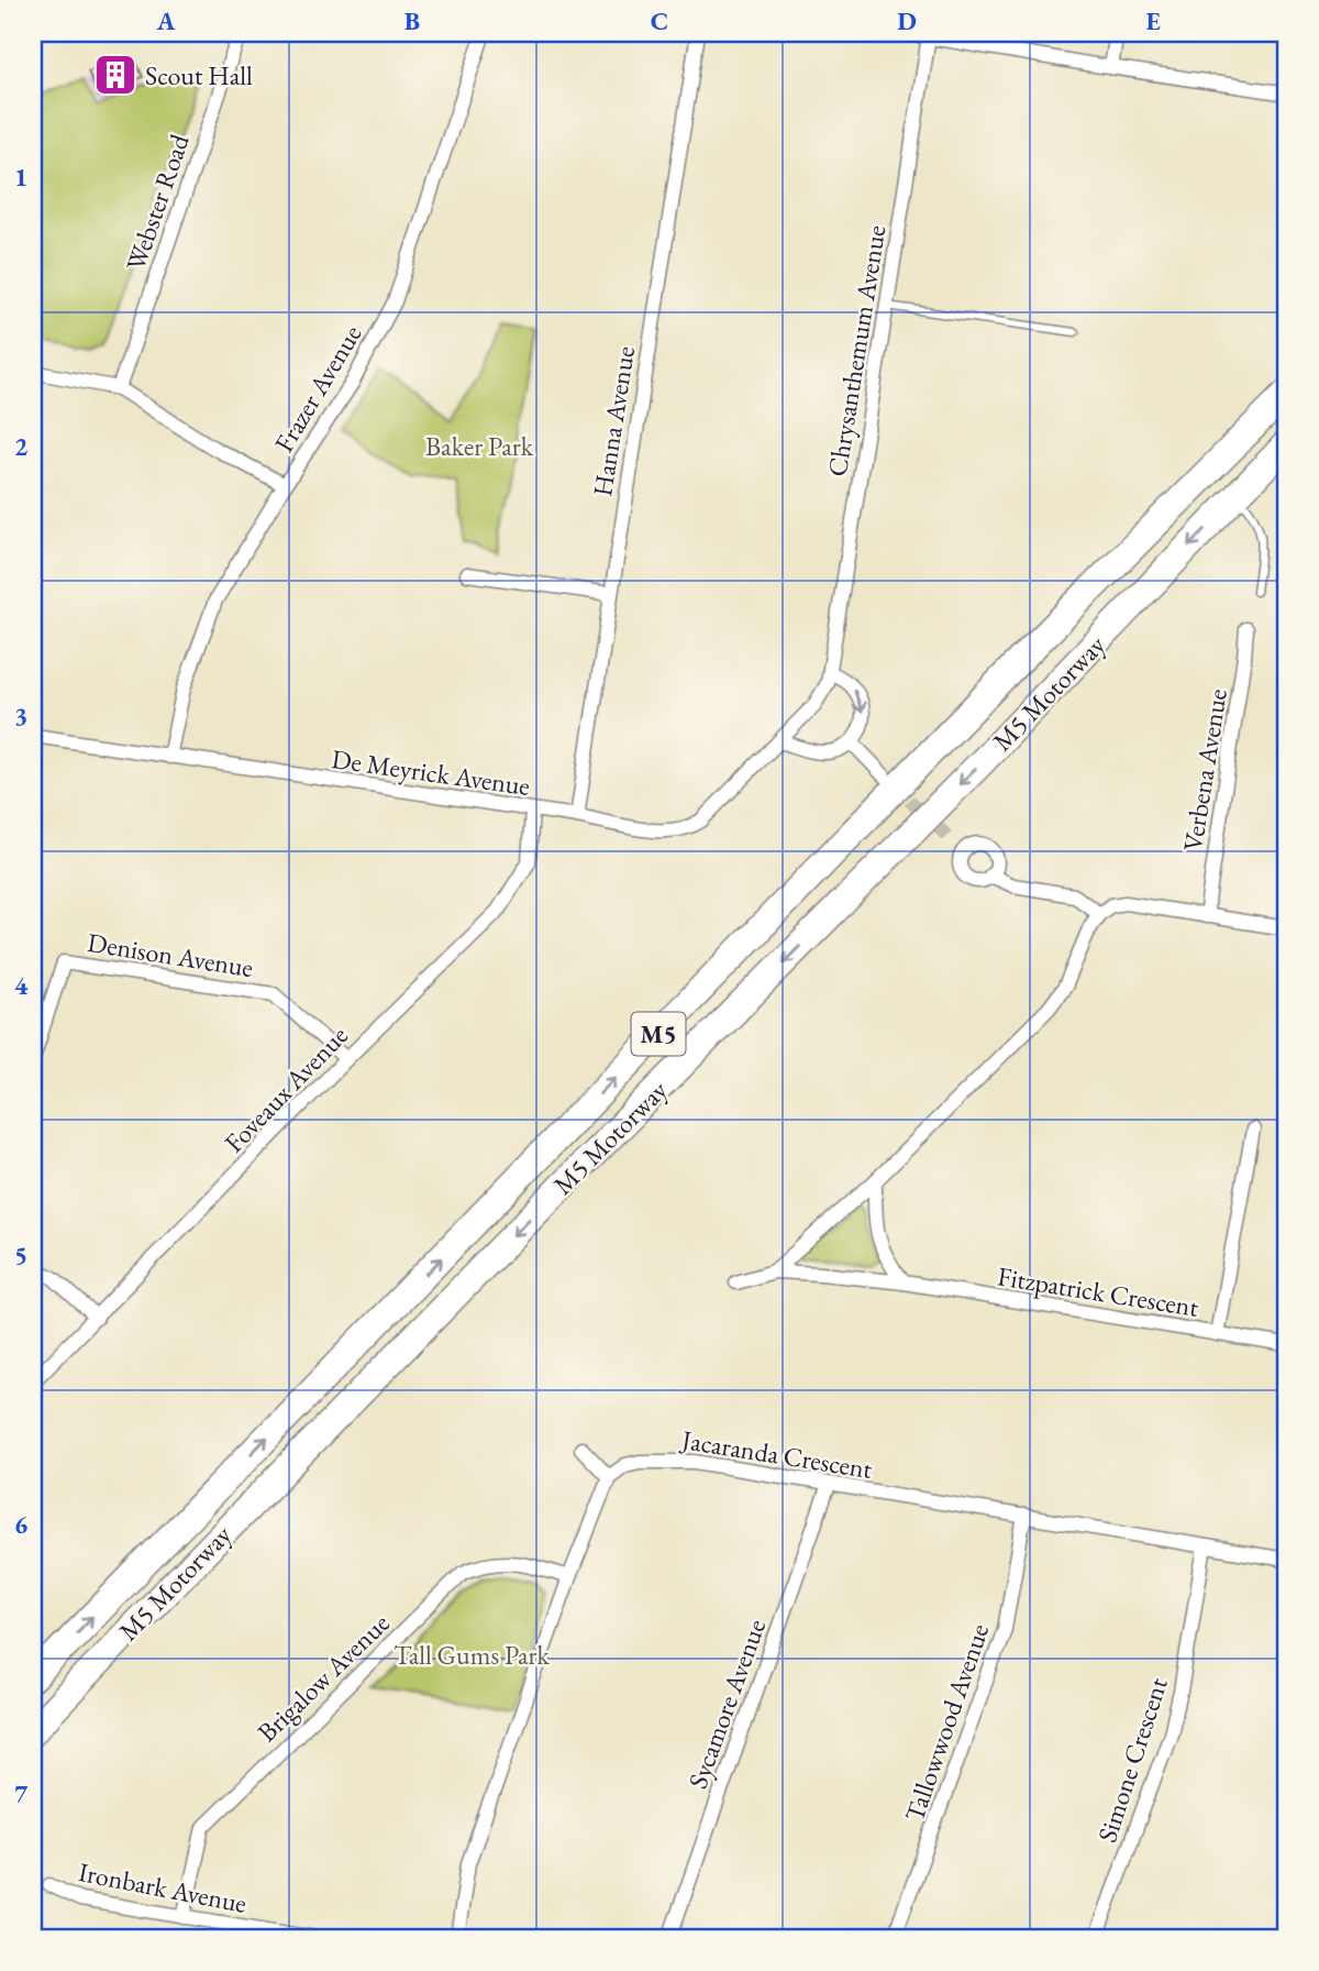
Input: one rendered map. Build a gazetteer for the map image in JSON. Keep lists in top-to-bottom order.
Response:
{
  "streets": {
    "highway": ["M5 Motorway", "M5"],
    "street": [
      "Webster Road",
      "Chrysanthemum Avenue",
      "Frazer Avenue",
      "Hanna Avenue",
      "Verbena Avenue",
      "De Meyrick Avenue",
      "Denison Avenue",
      "Foveaux Avenue",
      "Fitzpatrick Crescent",
      "Jacaranda Crescent",
      "Brigalow Avenue",
      "Sycamore Avenue",
      "Tallowwood Avenue",
      "Simone Crescent",
      "Ironbark Avenue"
    ]
  },
  "crossings": [
    ["Chrysanthemum Avenue", "De Meyrick Avenue"],
    ["Frazer Avenue", "De Meyrick Avenue"],
    ["Hanna Avenue", "De Meyrick Avenue"],
    ["De Meyrick Avenue", "Foveaux Avenue"],
    ["Denison Avenue", "Foveaux Avenue"],
    ["Jacaranda Crescent", "Sycamore Avenue"],
    ["Jacaranda Crescent", "Tallowwood Avenue"],
    ["Jacaranda Crescent", "Simone Crescent"],
    ["Brigalow Avenue", "Ironbark Avenue"]
  ],
  "parks": ["Baker Park", "Tall Gums Park"],
  "places": {
    "building": ["Scout Hall"]
  },
  "grid": {
    "columns": [
      "A",
      "B",
      "C",
      "D",
      "E"
    ],
    "rows": [
      "1",
      "2",
      "3",
      "4",
      "5",
      "6",
      "7"
    ]
  }
}
